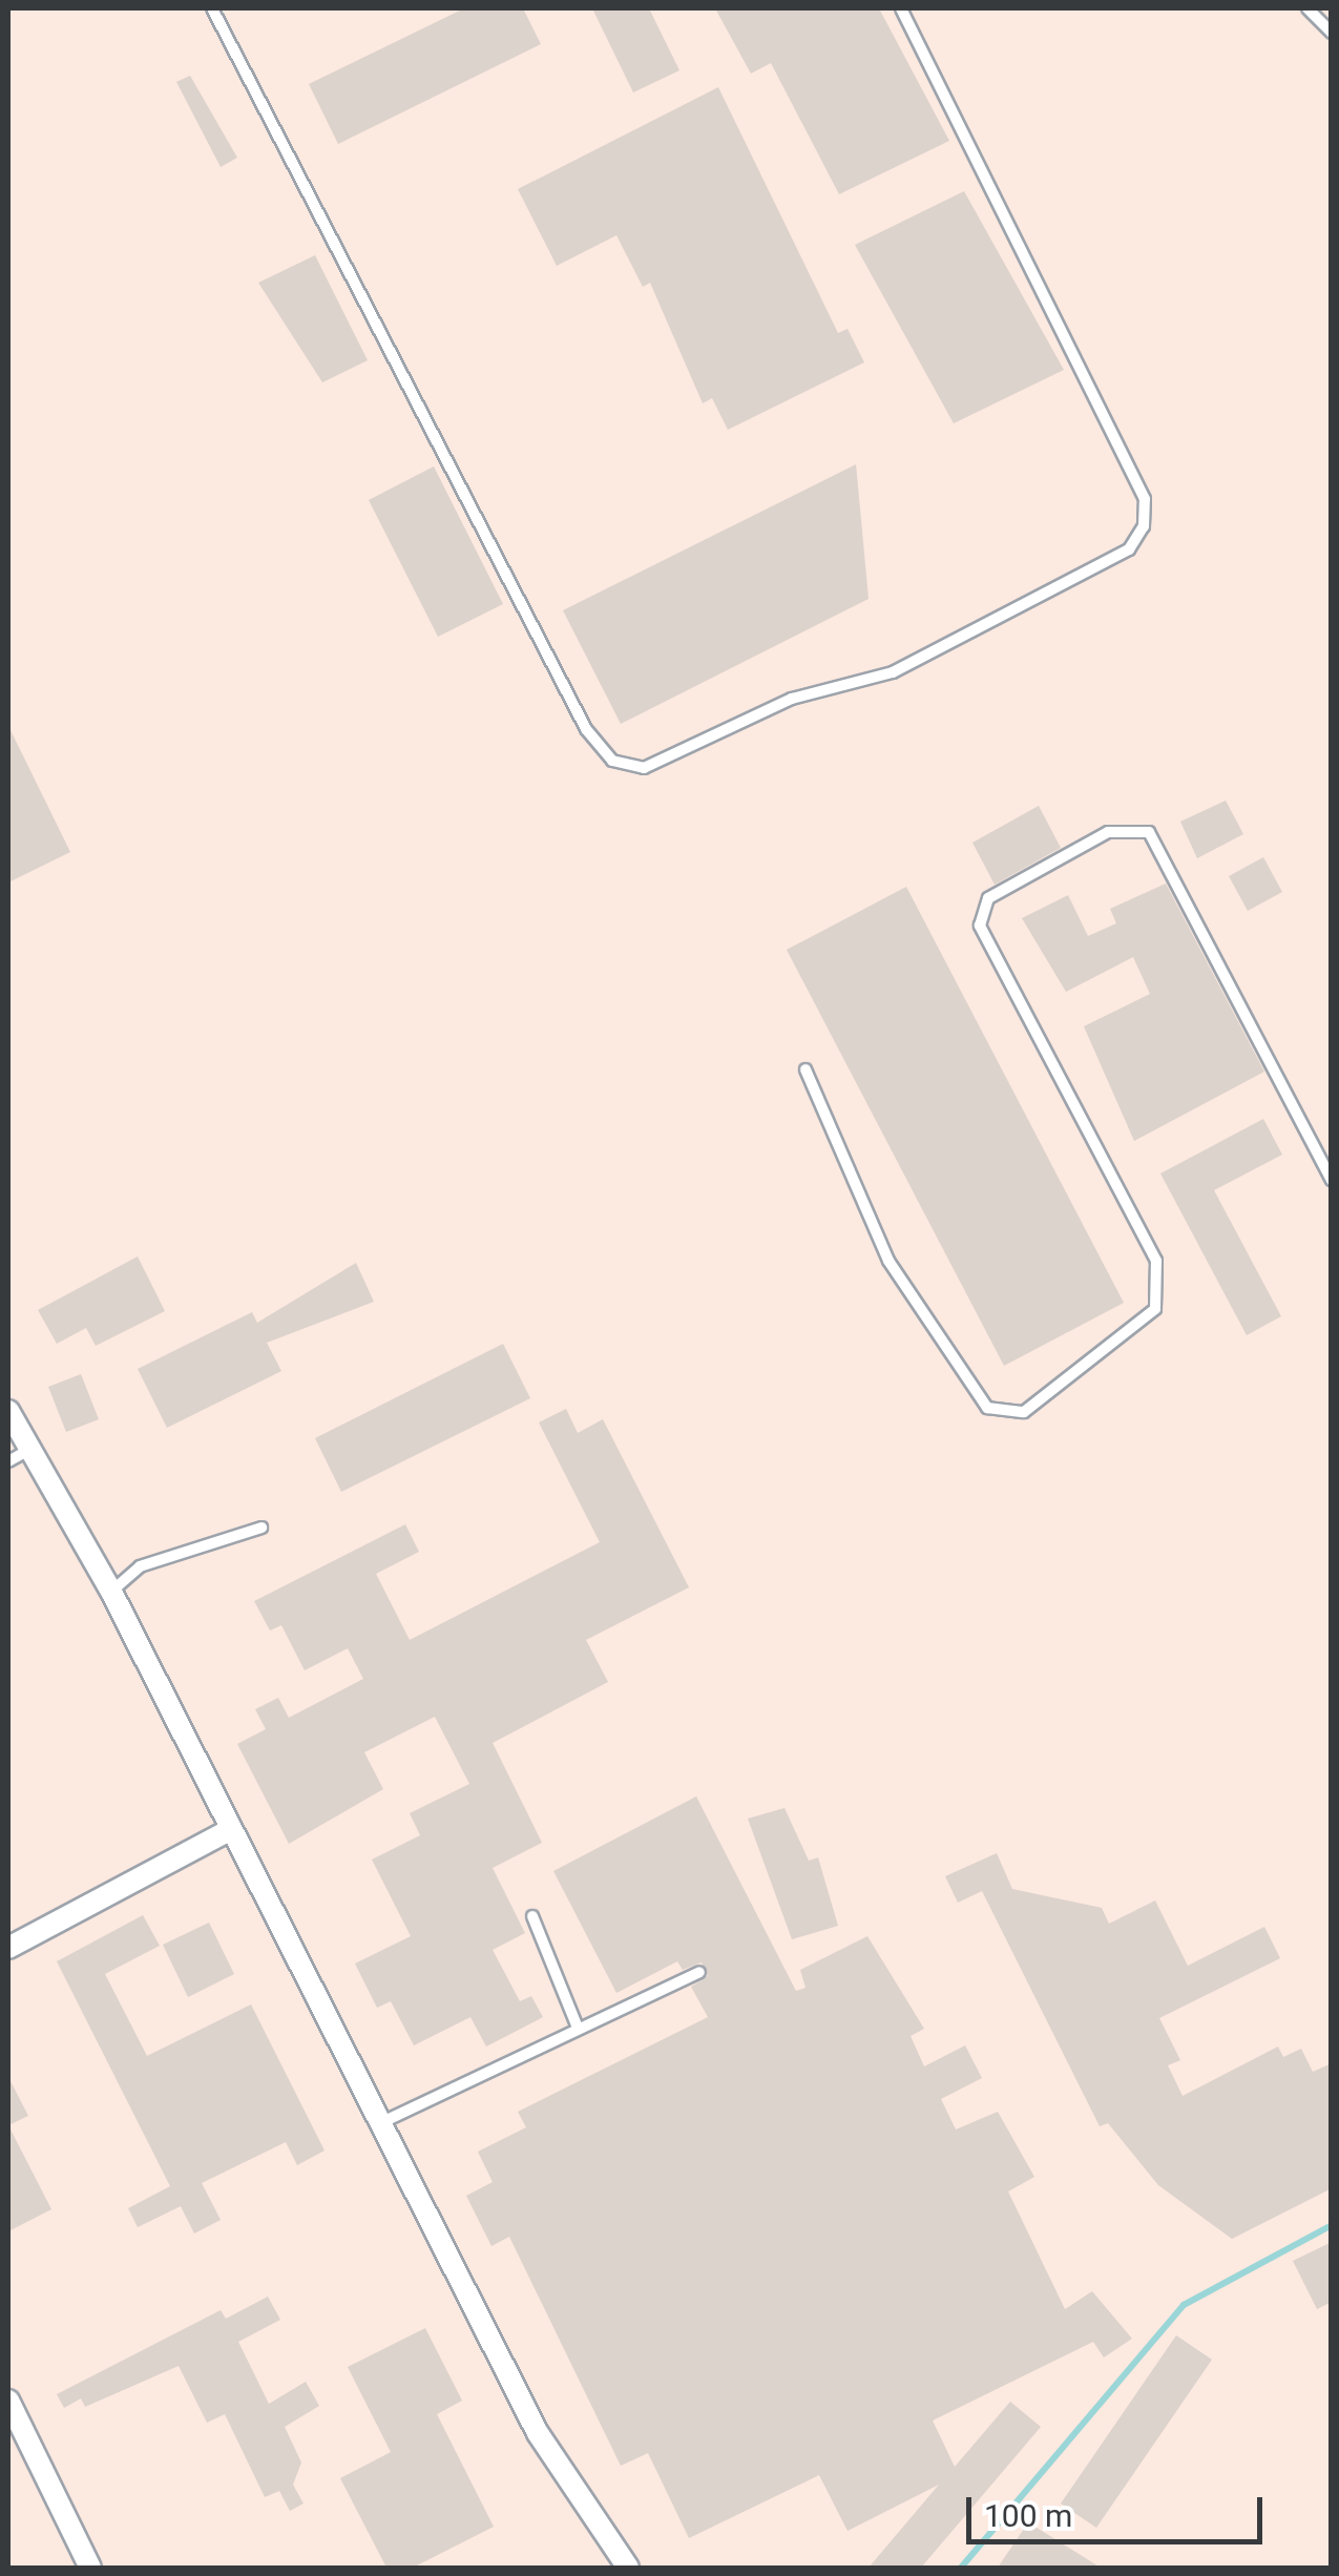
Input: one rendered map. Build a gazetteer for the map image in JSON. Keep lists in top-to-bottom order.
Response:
{
  "scale_bar": "100 m"
}
